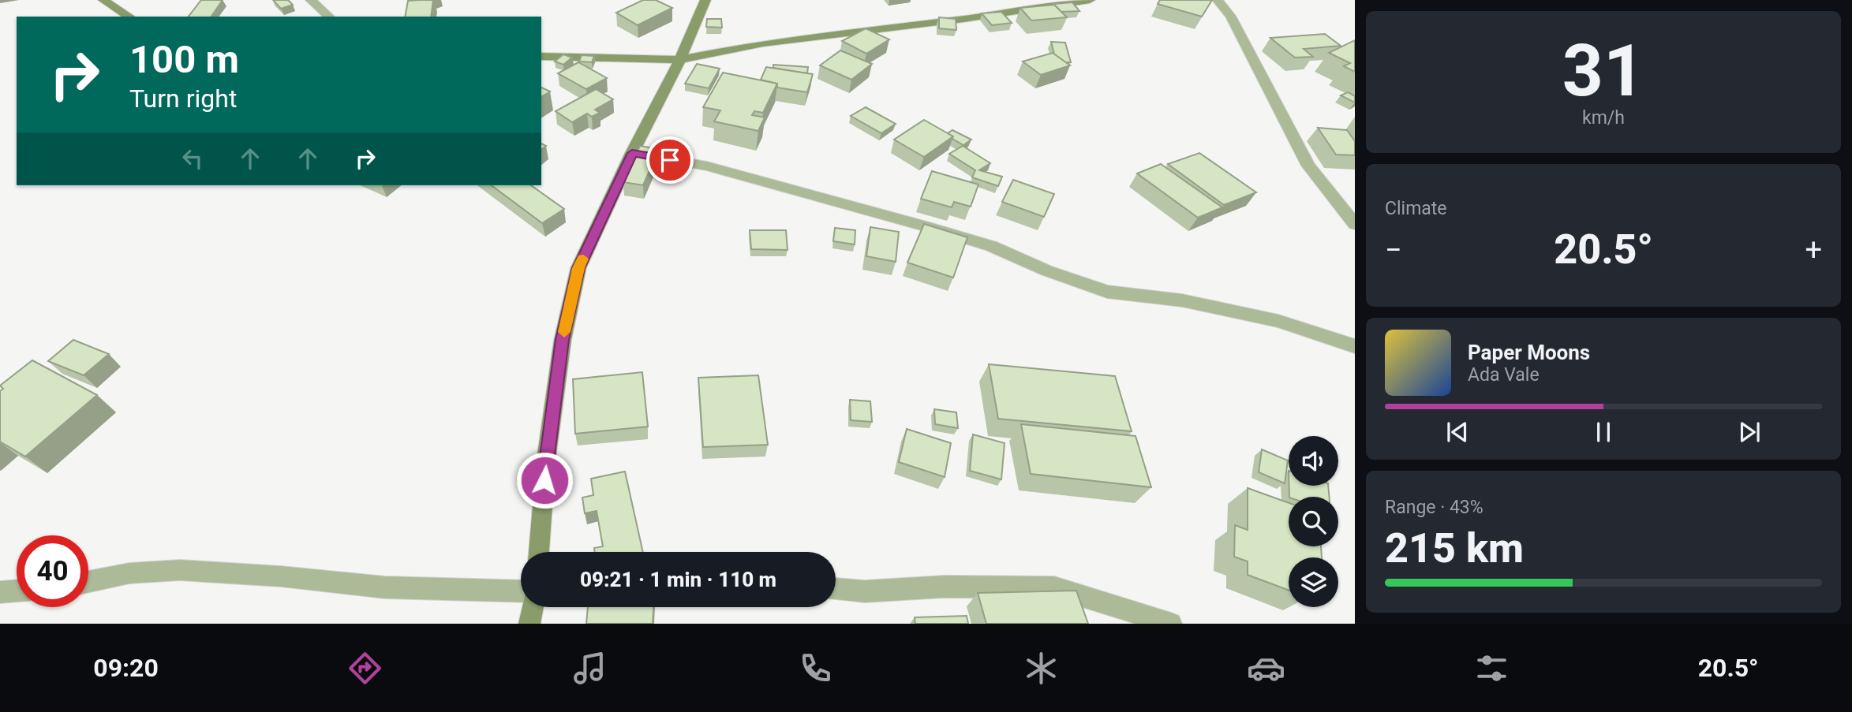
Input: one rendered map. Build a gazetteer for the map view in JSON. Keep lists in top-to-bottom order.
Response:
{
  "page": {
    "tile": [
      ["31", "km/h"],
      "Climate",
      ["Range · 43%", "215 km"]
    ],
    "turn": ["100 m", "Turn right"],
    "heat": ["−", "20.5°", "+"],
    "song": ["Paper Moons", "Ada Vale"],
    "limit": "40",
    "trip": "09:21 · 1 min · 110 m",
    "tabs": ["09:20", "20.5°"]
  }
}
